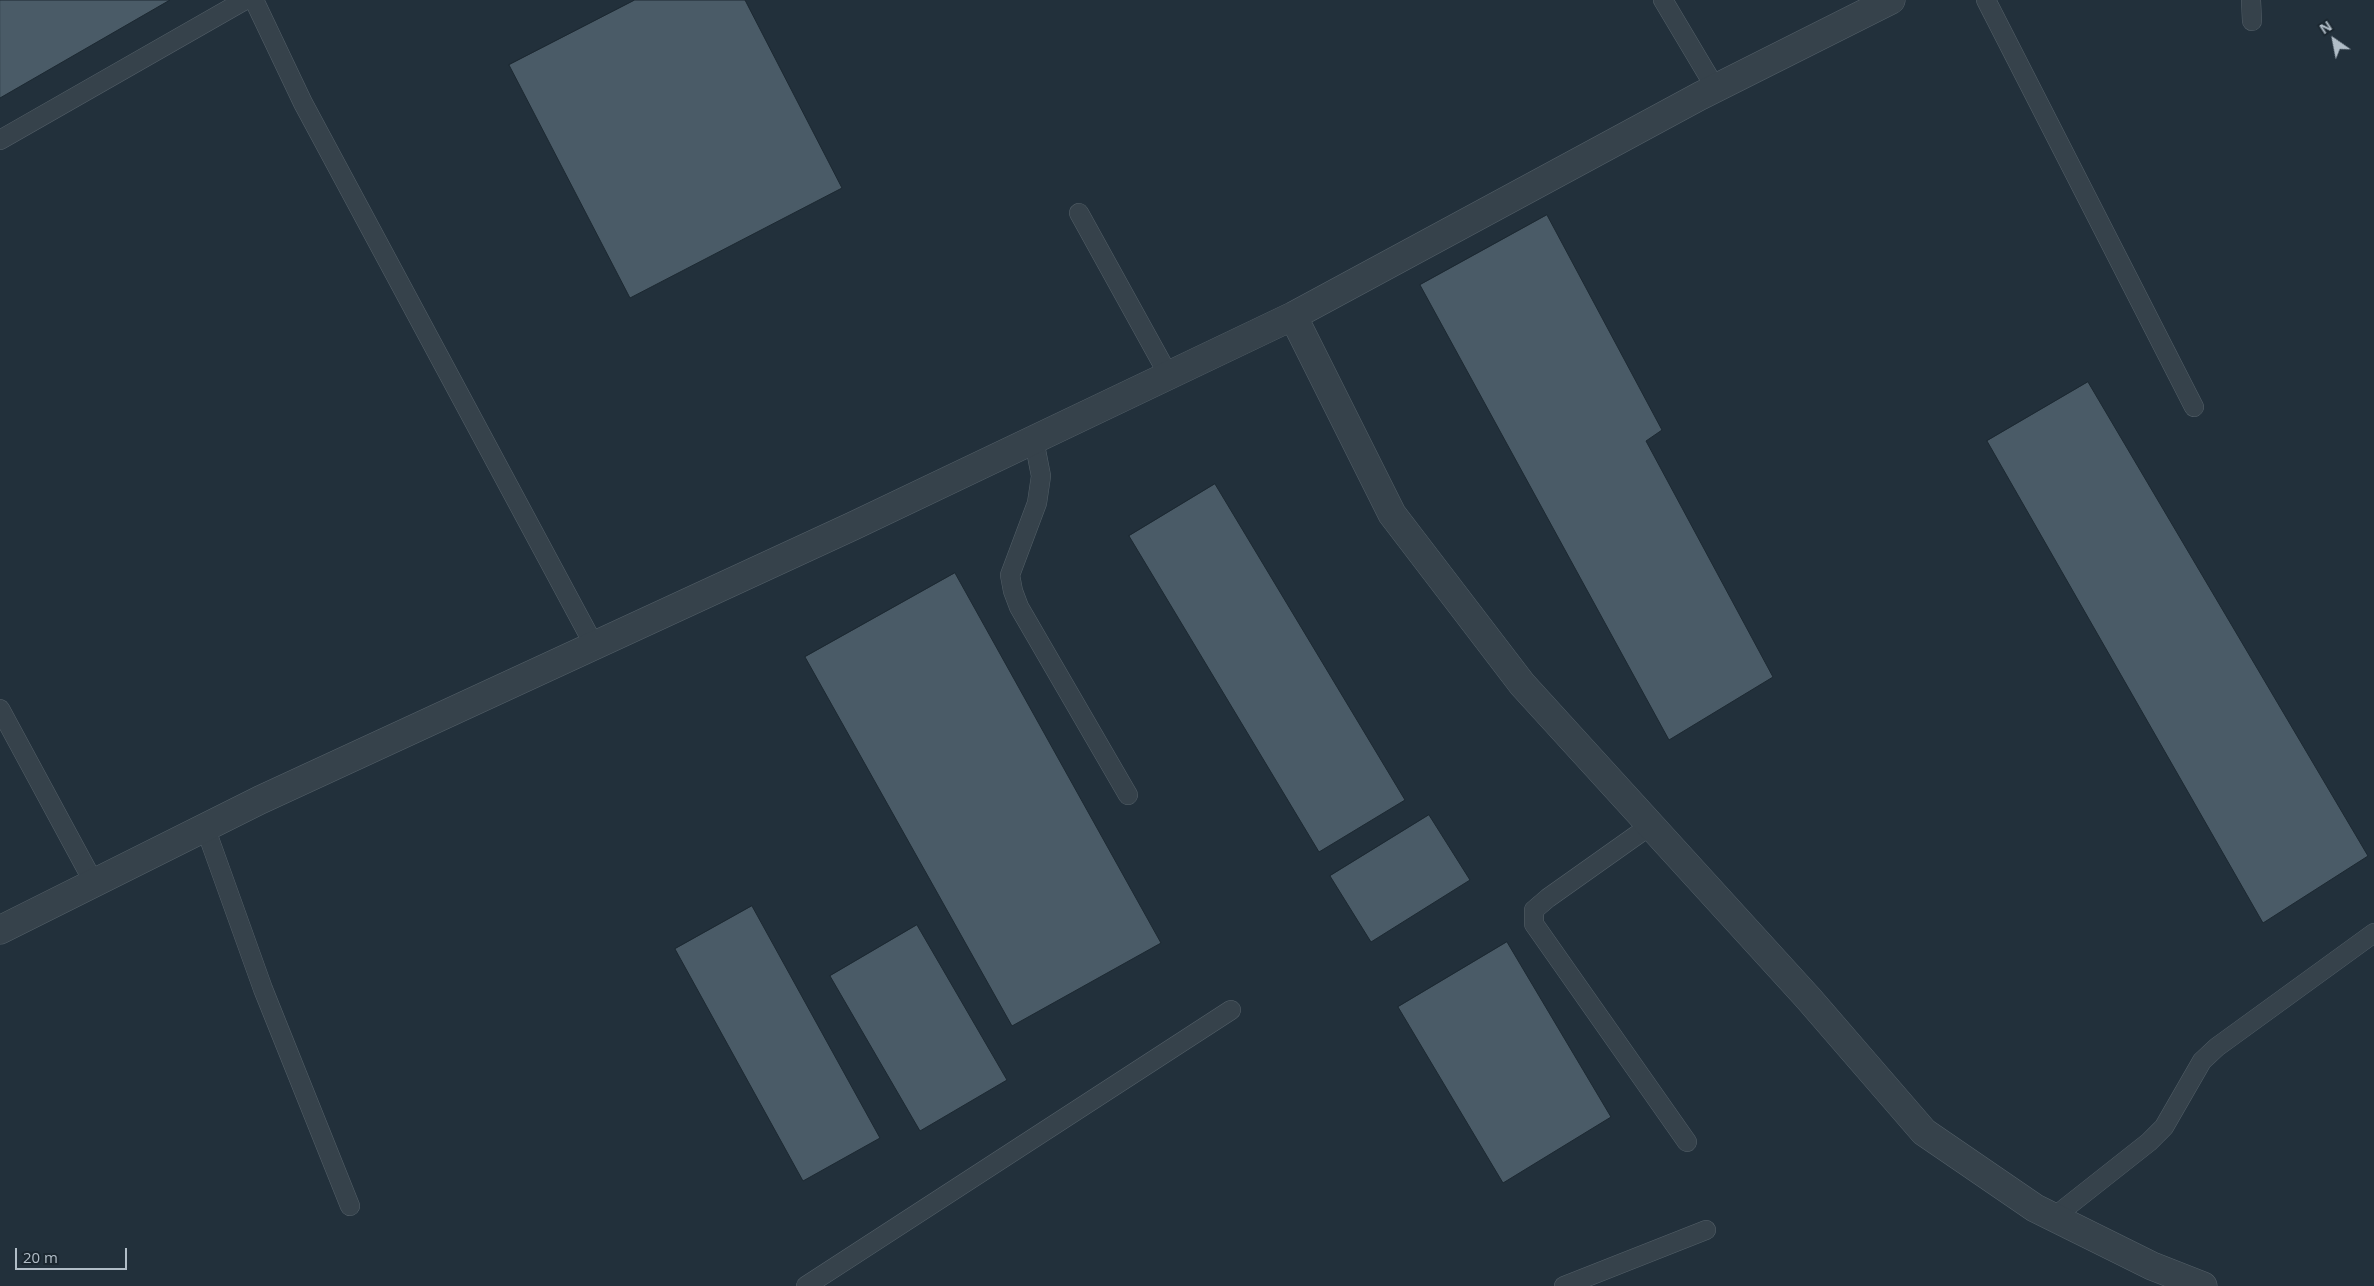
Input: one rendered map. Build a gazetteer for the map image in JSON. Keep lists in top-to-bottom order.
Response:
{
  "scale_bar": "20 m",
  "north": "top left"
}
